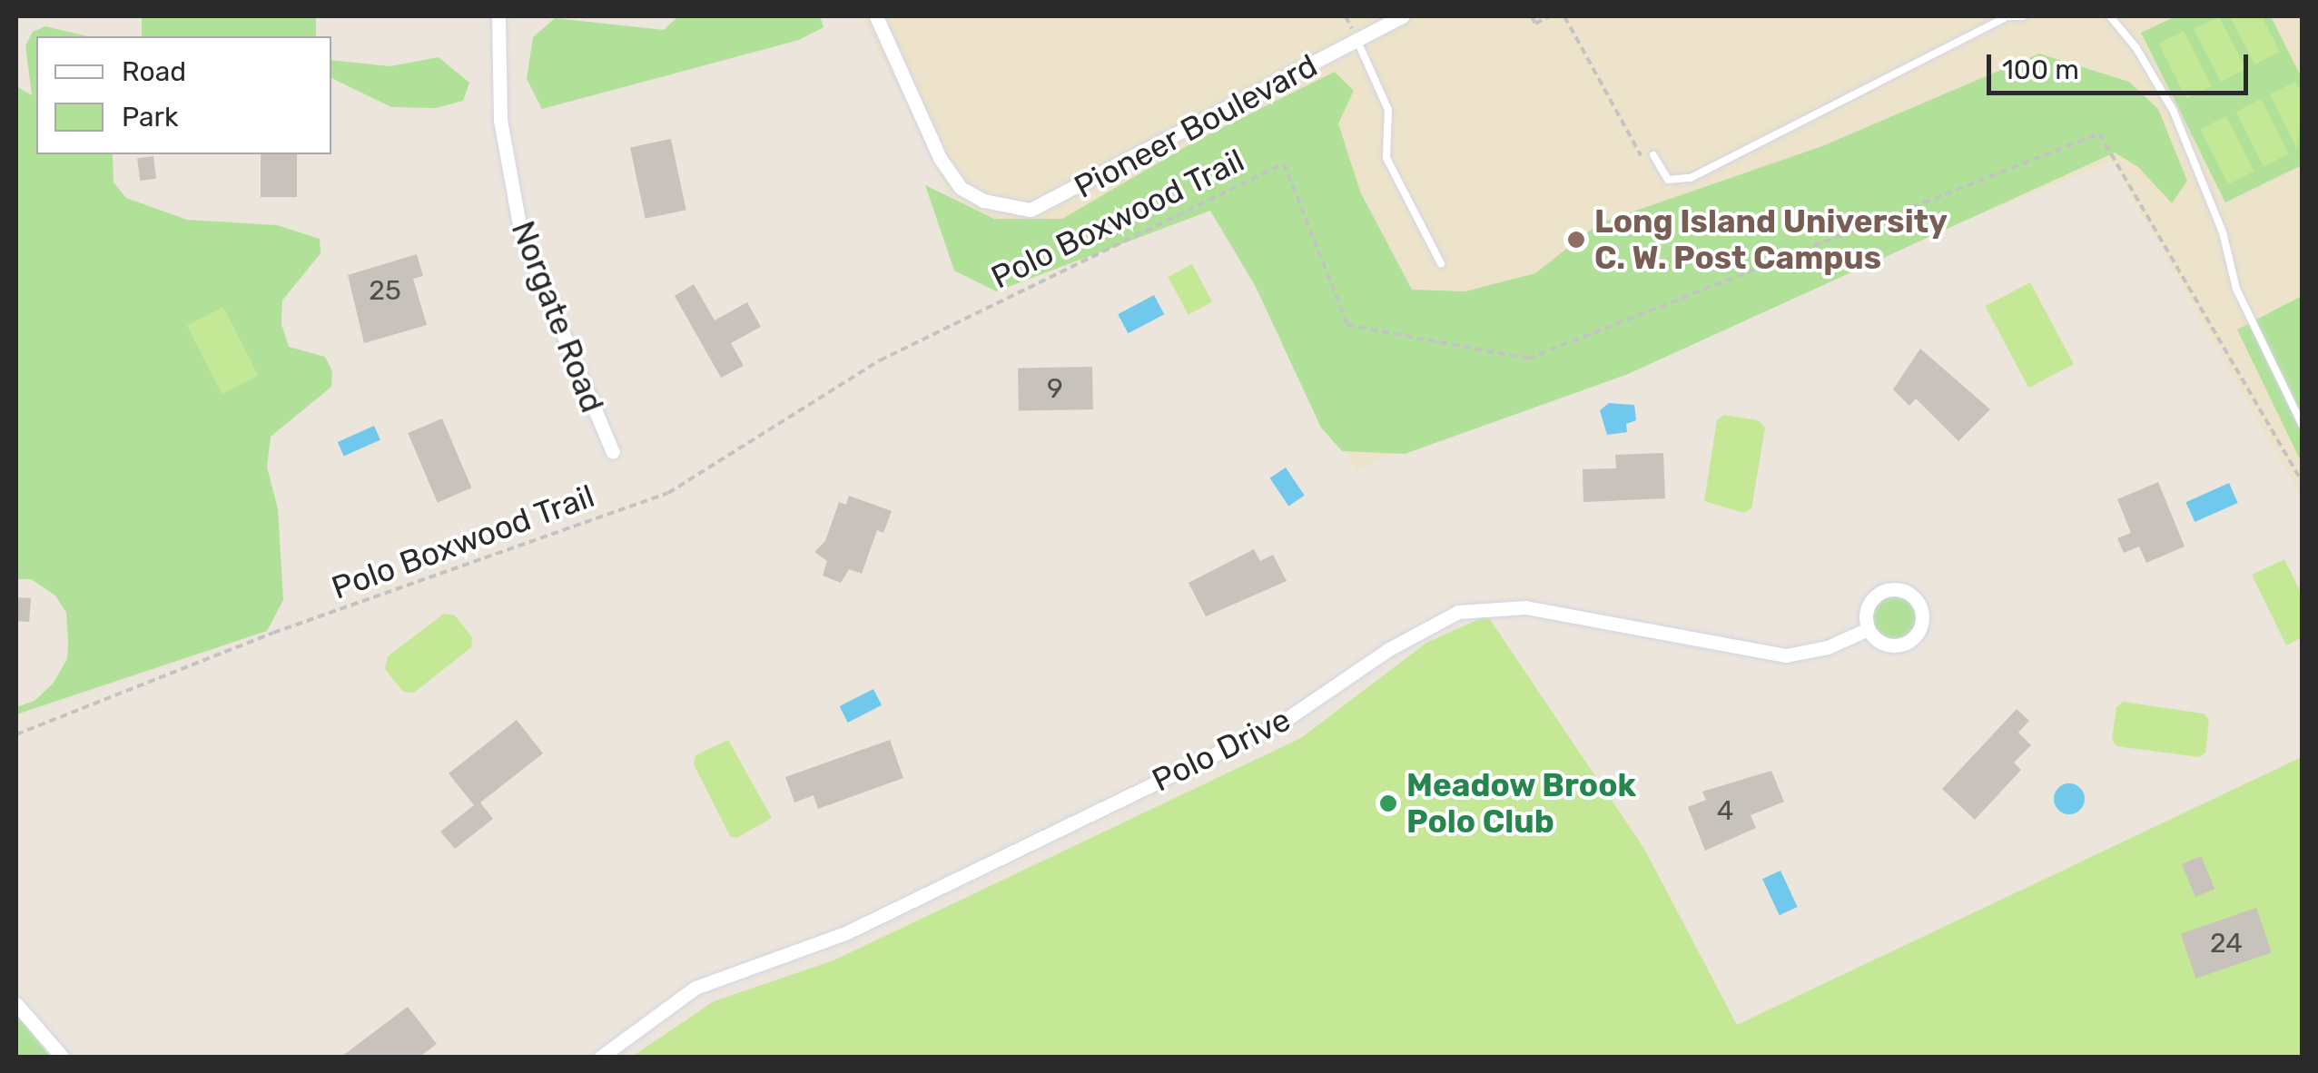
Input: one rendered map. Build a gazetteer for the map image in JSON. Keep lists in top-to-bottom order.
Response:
{
  "streets": {
    "street": ["Pioneer Boulevard", "Norgate Road", "Polo Drive"],
    "path": ["Polo Boxwood Trail"]
  },
  "places": ["Long Island University C. W. Post Campus", "Meadow Brook Polo Club"],
  "house_numbers": [
    "25",
    "9",
    "4",
    "24"
  ],
  "legend": ["Road", "Park"],
  "scale_bar": "100 m"
}
